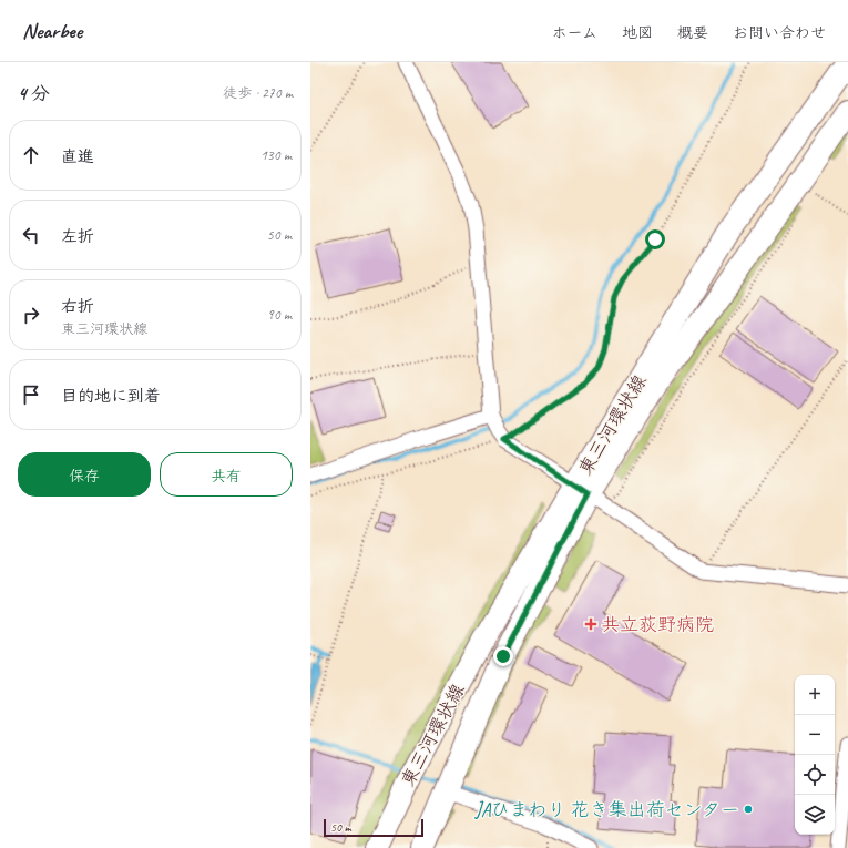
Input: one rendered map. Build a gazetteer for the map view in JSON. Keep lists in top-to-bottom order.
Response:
{
  "streets": {
    "main road": ["東三河環状線"]
  },
  "places": {
    "health": ["共立荻野病院"],
    "other": ["JAひまわり 花き集出荷センター"]
  },
  "scale_bar": "50 m",
  "page": {
    "header": "Nearbee",
    "nav": [
      "ホーム",
      "地図",
      "概要",
      "お問い合わせ"
    ],
    "heading": ["4 分", "徒歩 · 270 m"],
    "list": [
      ["直進", "130 m"],
      ["左折", "50 m"],
      ["右折", "東三河環状線", "90 m"],
      "目的地に到着"
    ],
    "buttons": ["保存", "共有"],
    "map_buttons": ["+", "−"],
    "scale": "50 m"
  }
}
